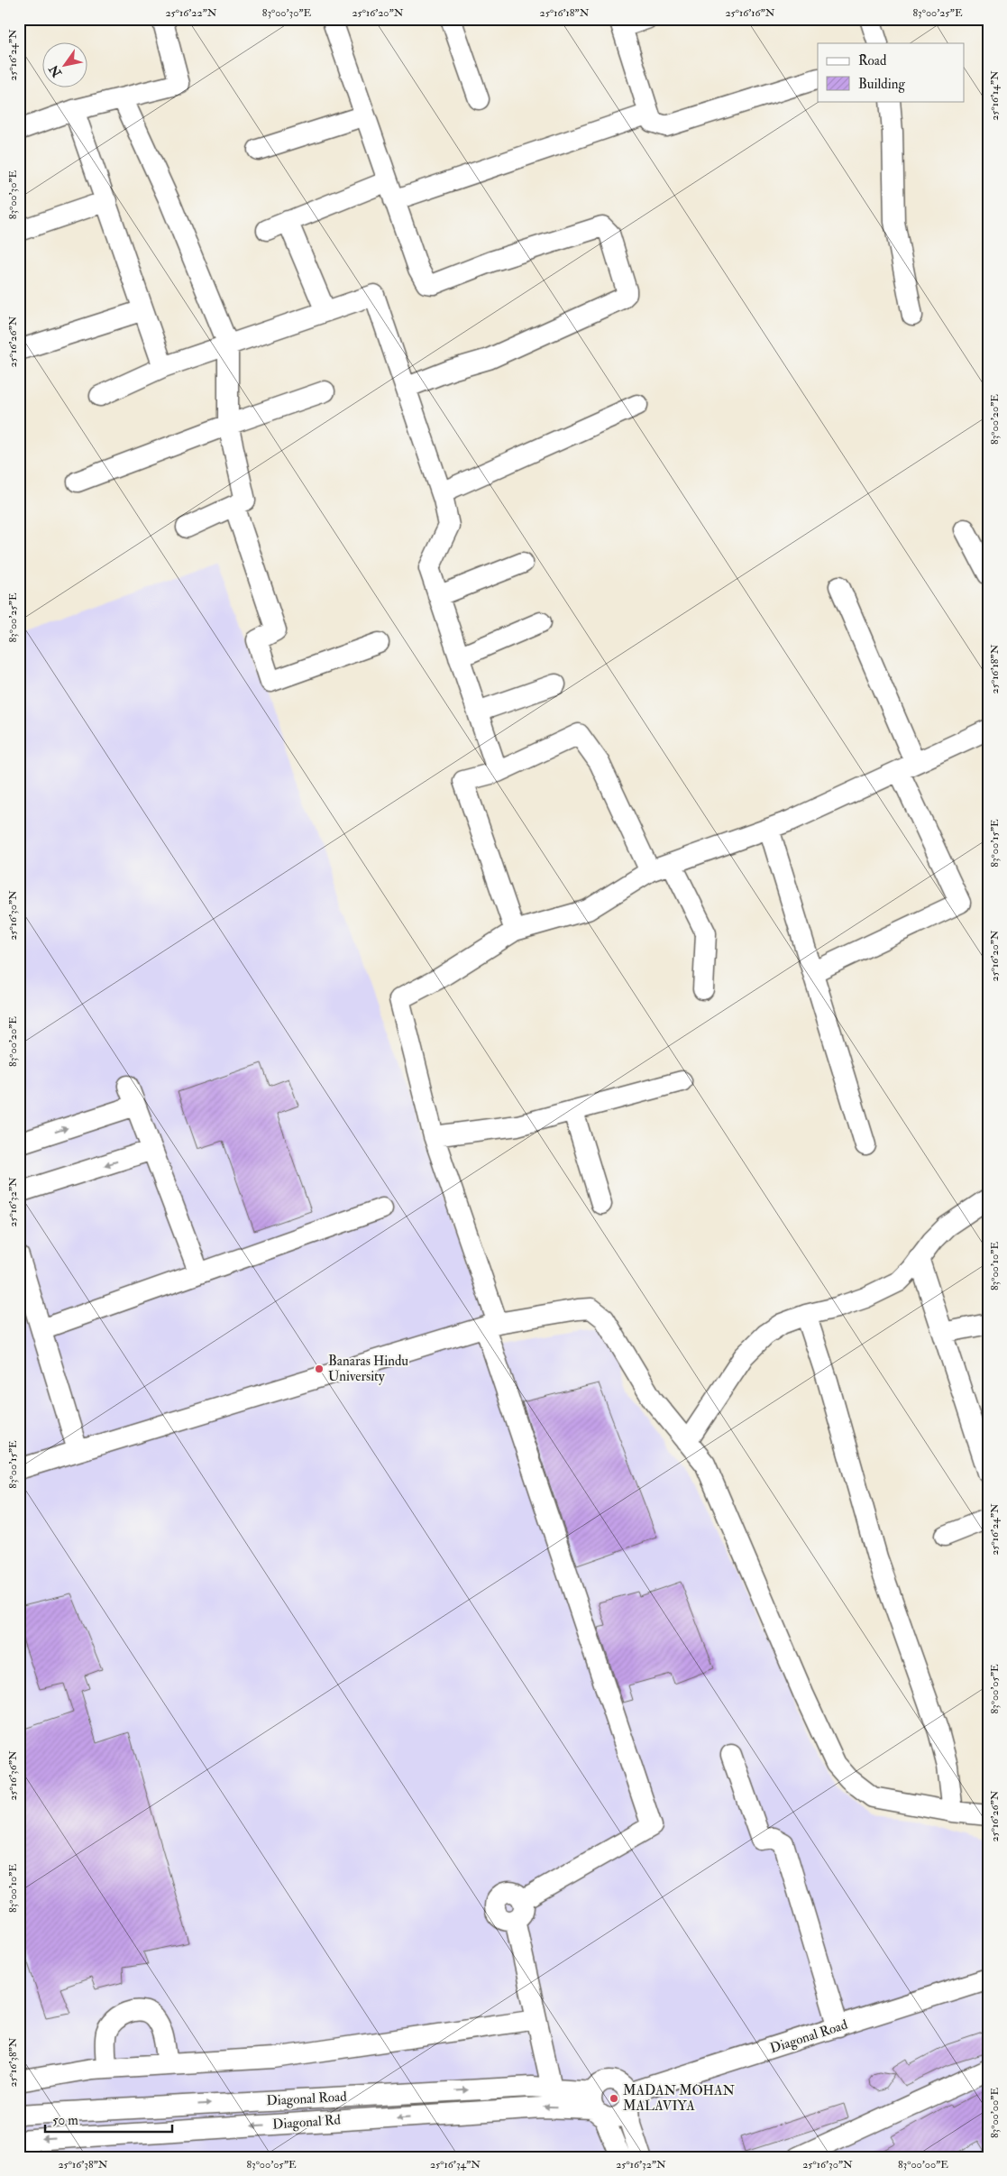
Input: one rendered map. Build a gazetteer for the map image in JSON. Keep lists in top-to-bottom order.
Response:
{
  "streets": {
    "street": ["Diagonal Road", "Diagonal Rd"]
  },
  "crossings": [
    ["Diagonal Road", "Diagonal Rd"]
  ],
  "places": ["Banaras Hindu University", "MADAN MOHAN MALAVIYA"],
  "legend": ["Road", "Building"],
  "scale_bar": "50 m",
  "north": "bottom left",
  "coordinates": [
    "25°16'22\"N",
    "83°00'30\"E",
    "25°16'20\"N",
    "25°16'18\"N",
    "25°16'16\"N",
    "83°00'25\"E",
    "25°16'24\"N",
    "25°16'14\"N",
    "25°16'26\"N",
    "83°00'20\"E",
    "83°00'15\"E",
    "25°16'30\"N",
    "25°16'32\"N",
    "83°00'10\"E",
    "83°00'05\"E",
    "25°16'36\"N",
    "25°16'38\"N",
    "83°00'00\"E",
    "25°16'34\"N"
  ]
}
